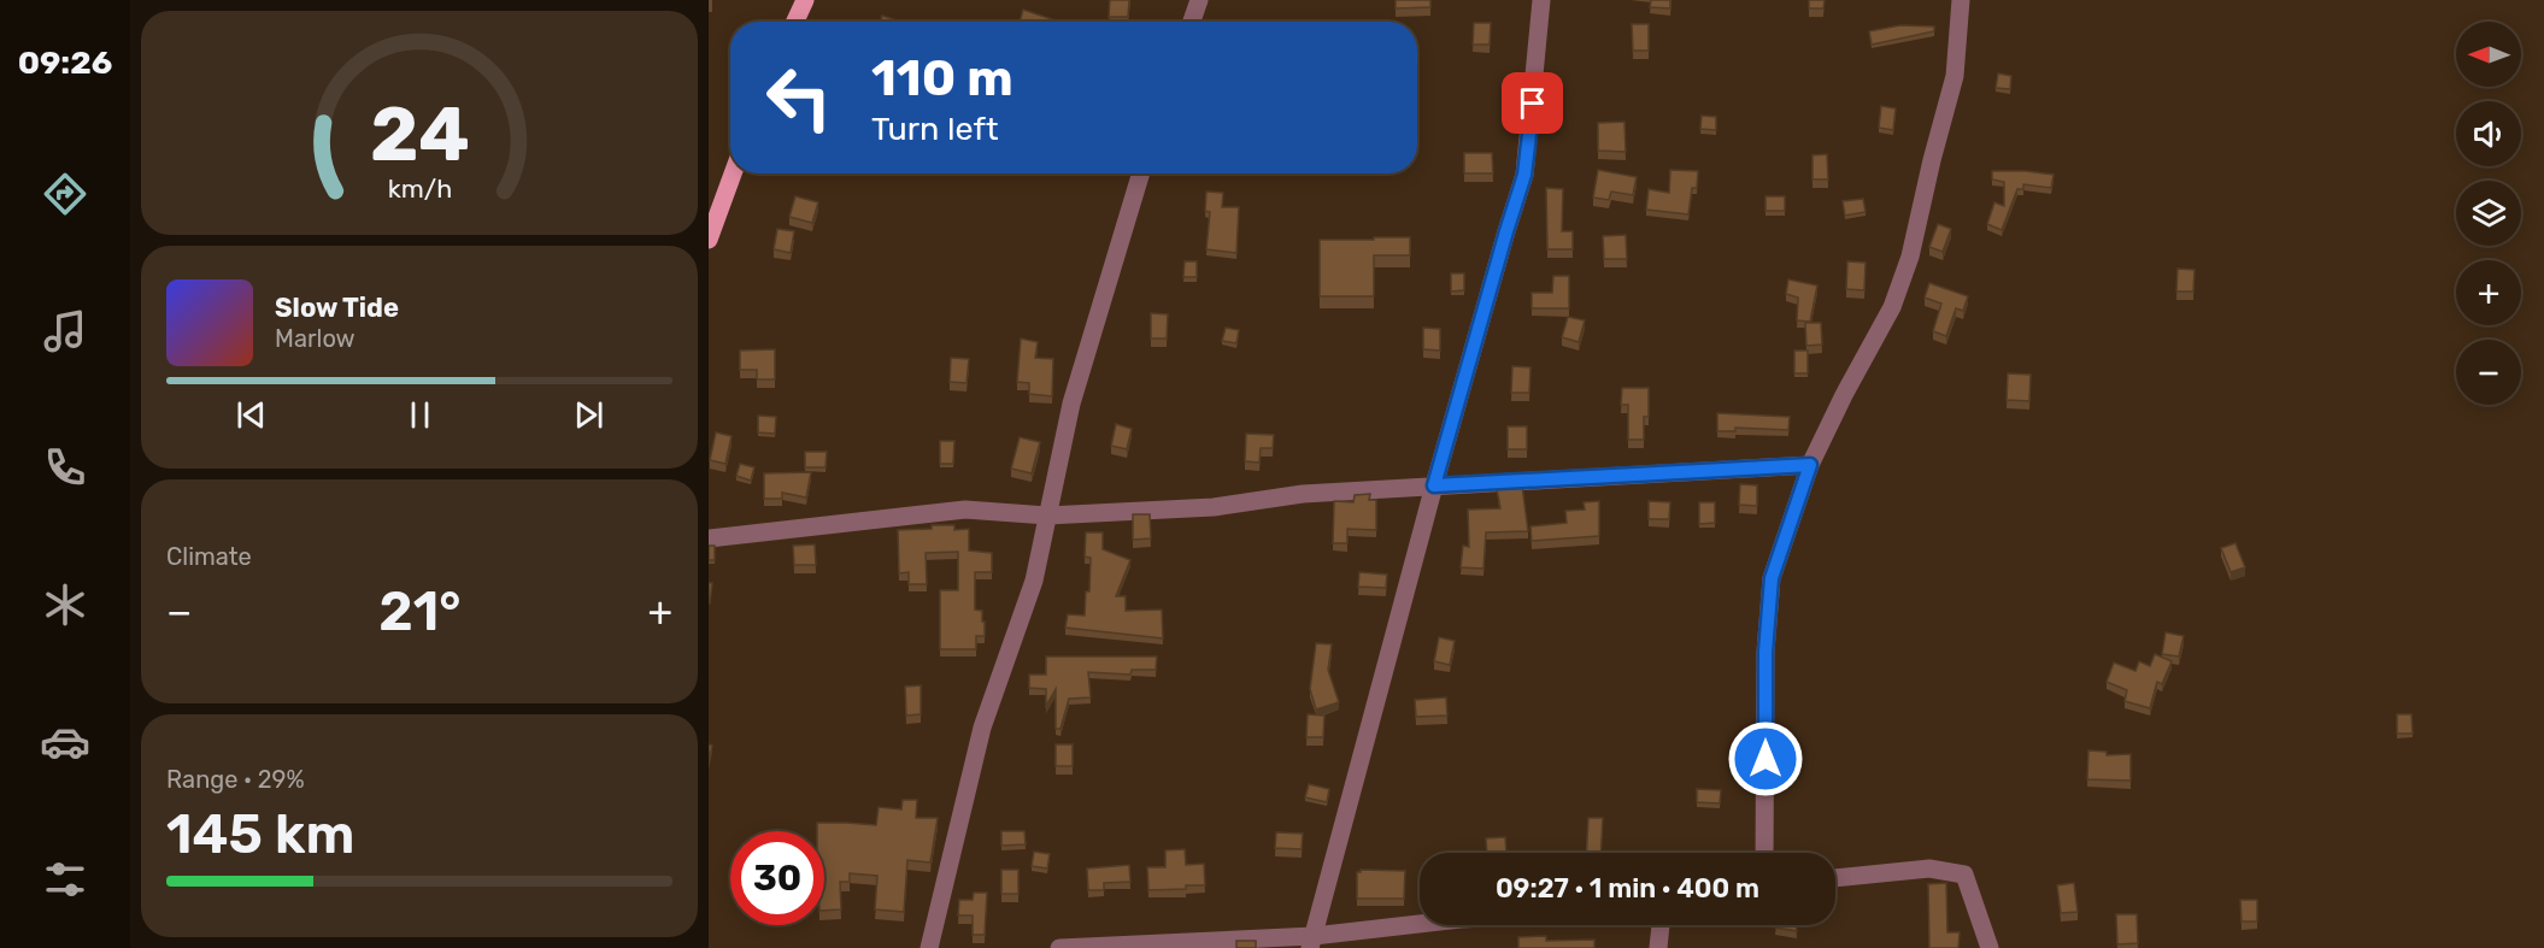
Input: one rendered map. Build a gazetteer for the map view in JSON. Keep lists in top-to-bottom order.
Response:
{
  "north": "left",
  "page": {
    "tabs": "09:26",
    "map_buttons": ["+", "−"],
    "turn": ["110 m", "Turn left"],
    "song": ["Slow Tide", "Marlow"],
    "tile": [
      "Climate",
      ["Range · 29%", "145 km"]
    ],
    "heat": ["−", "21°", "+"],
    "limit": "30",
    "trip": "09:27 · 1 min · 400 m",
    "gauge": ["24", "km/h"]
  }
}
